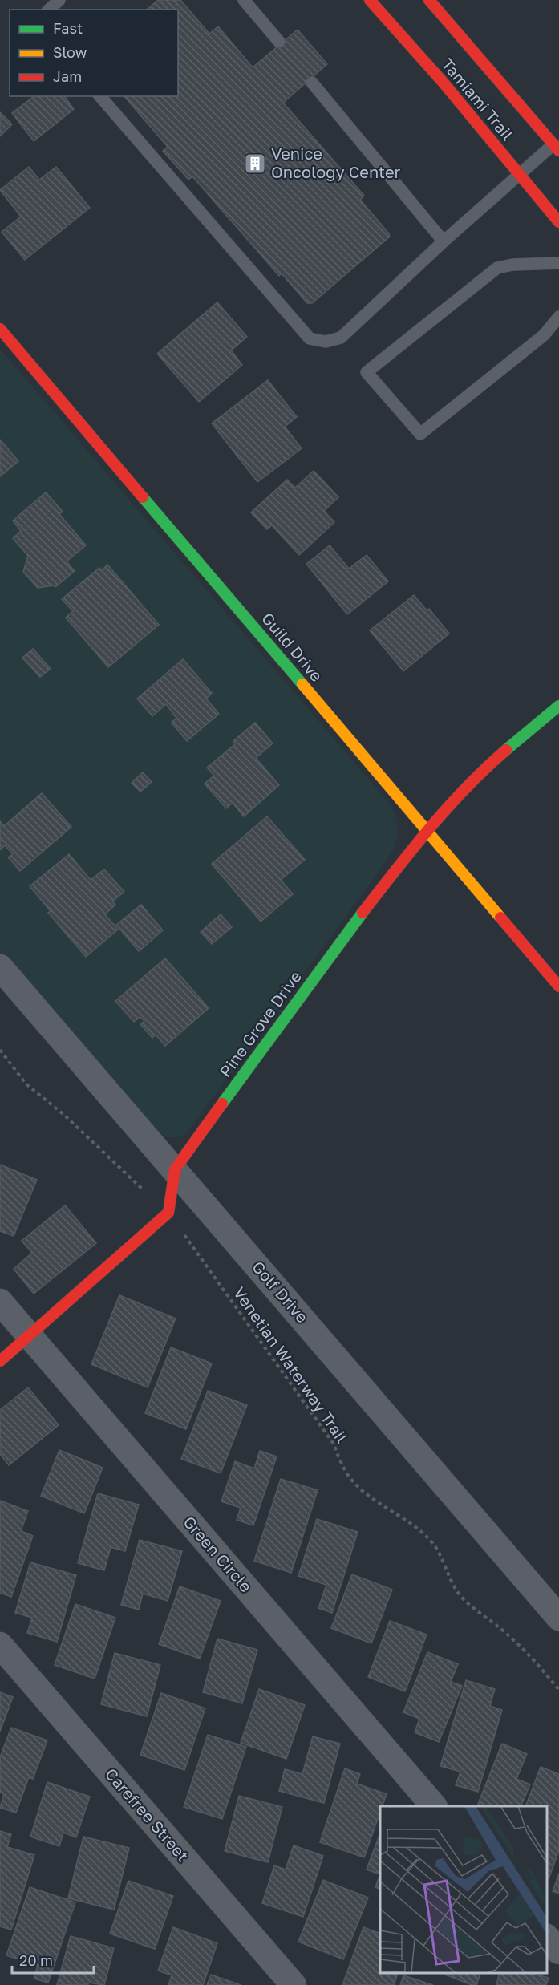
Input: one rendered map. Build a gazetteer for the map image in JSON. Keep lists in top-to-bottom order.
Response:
{
  "streets": {
    "street": [
      "Tamiami Trail",
      "Guild Drive",
      "Pine Grove Drive",
      "Golf Drive",
      "Green Circle",
      "Carefree Street"
    ],
    "path": ["Venetian Waterway Trail"]
  },
  "crossings": [
    ["Guild Drive", "Pine Grove Drive"],
    ["Pine Grove Drive", "Golf Drive"],
    ["Pine Grove Drive", "Venetian Waterway Trail"]
  ],
  "places": {
    "building": ["Venice Oncology Center"]
  },
  "legend": ["Fast", "Slow", "Jam"],
  "scale_bar": "20 m"
}
